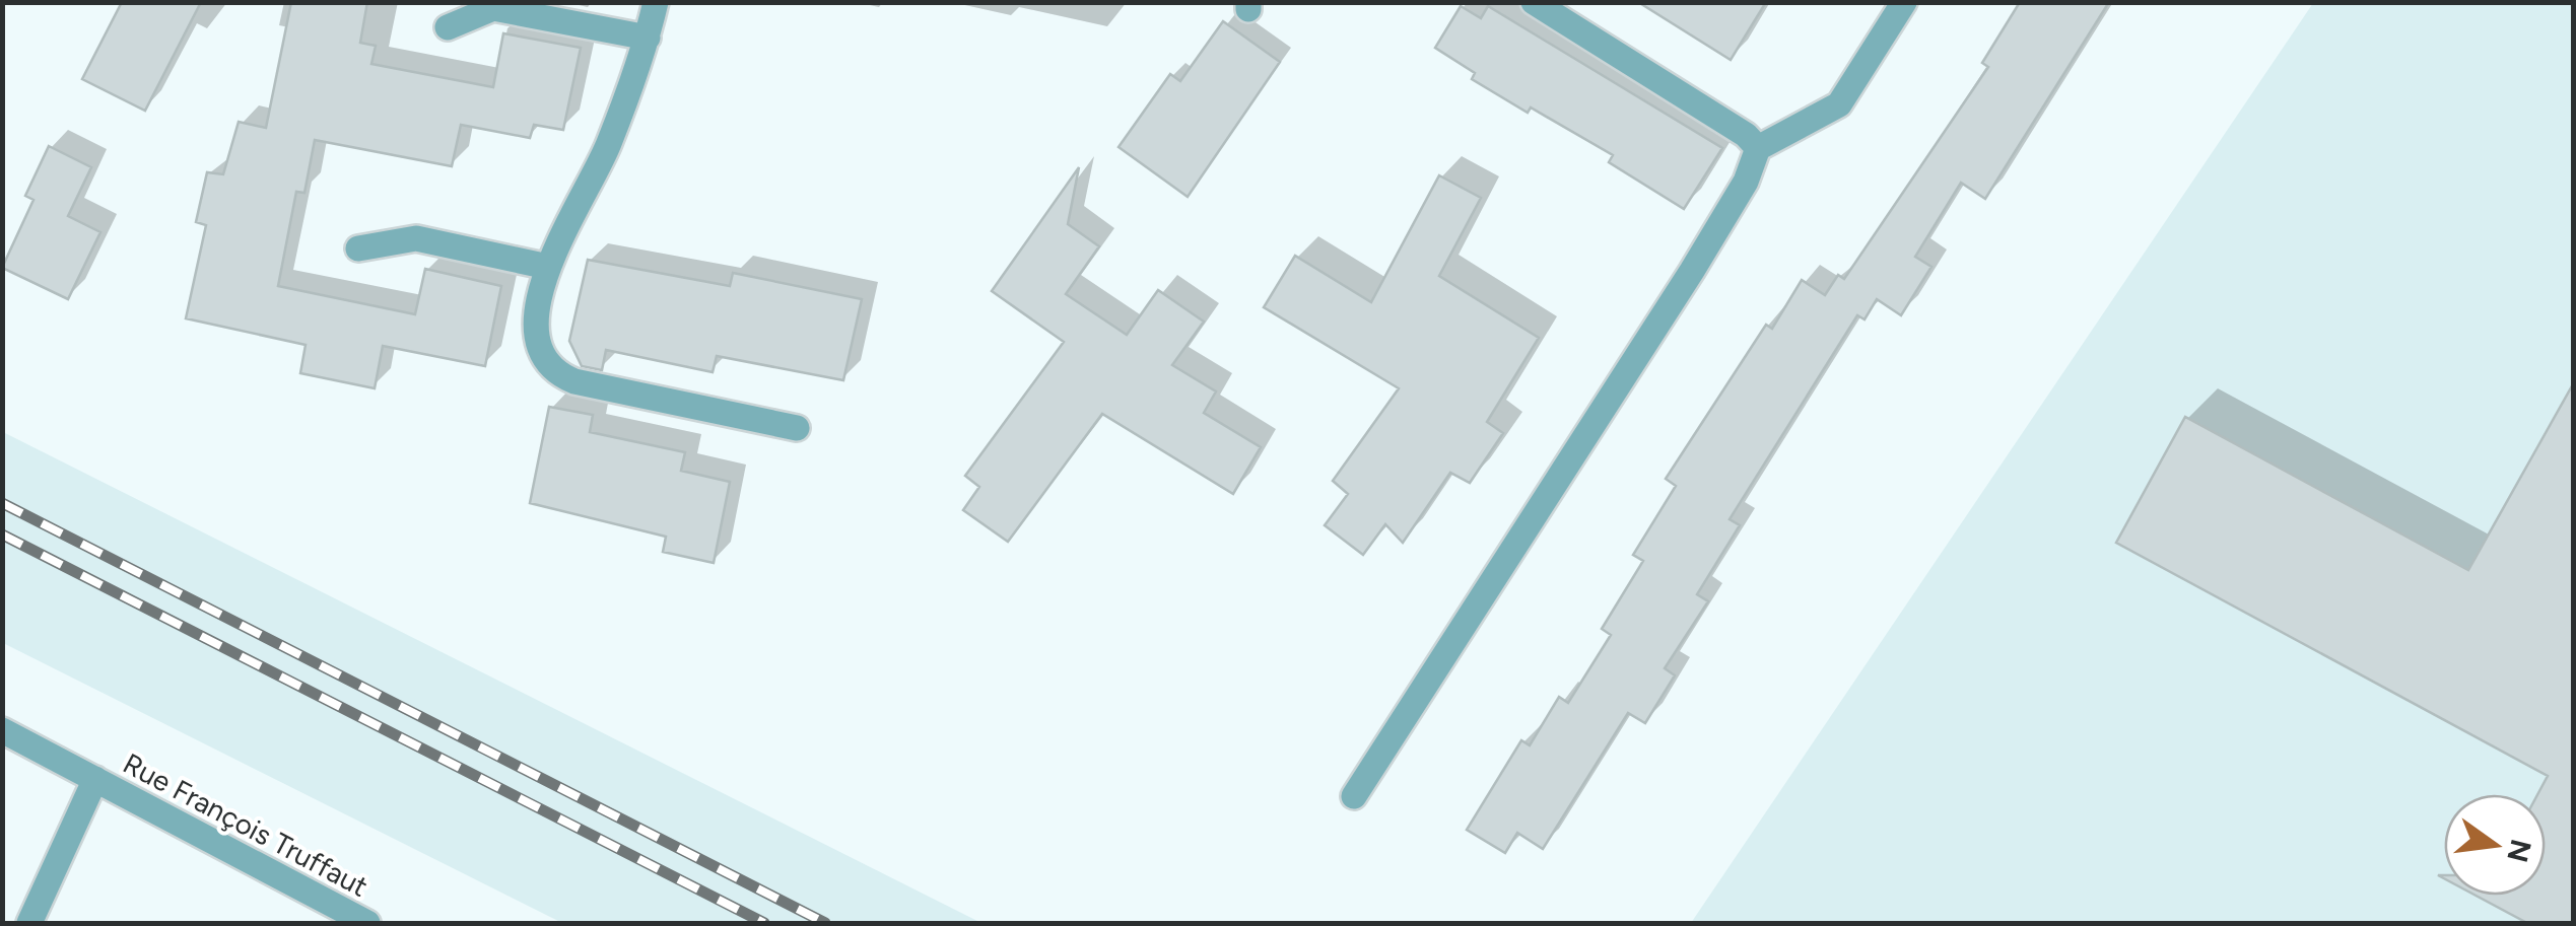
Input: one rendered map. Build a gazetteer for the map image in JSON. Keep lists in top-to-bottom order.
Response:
{
  "streets": {
    "street": ["Rue François Truffaut"]
  },
  "north": "right"
}
